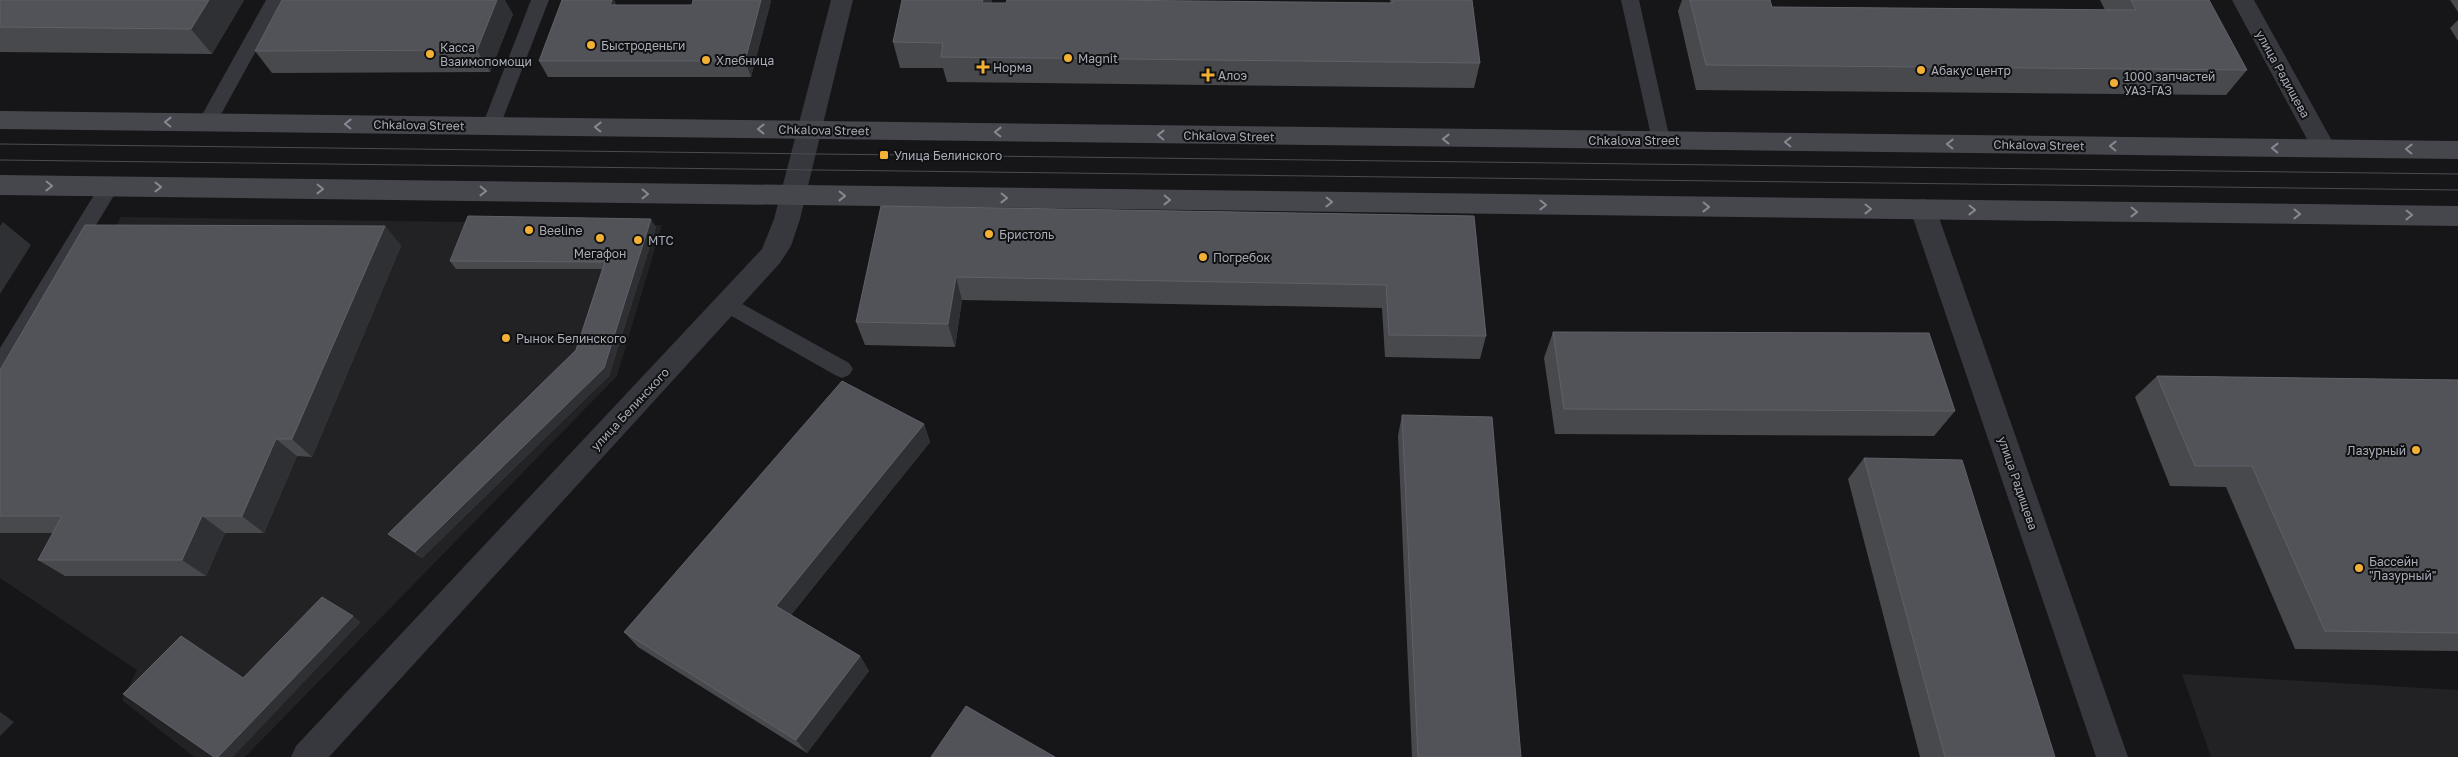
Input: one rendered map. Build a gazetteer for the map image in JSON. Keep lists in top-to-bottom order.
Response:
{
  "streets": {
    "main road": ["Chkalova Street"],
    "street": ["улица Радищева", "улица Белинского"]
  },
  "crossings": [
    ["улица Радищева", "Chkalova Street"],
    ["Chkalova Street", "улица Белинского"]
  ],
  "places": {
    "other": [
      "Быстроденьги",
      "Касса Взаимопомощи",
      "Magnit",
      "Хлебница",
      "Абакус центр",
      "1000 запчастей УАЗ-ГАЗ",
      "Beeline",
      "Бристоль",
      "Мегафон",
      "МТС",
      "Погребок",
      "Рынок Белинского",
      "Лазурный",
      "Бассейн \"Лазурный\""
    ],
    "health": ["Норма", "Алоэ"],
    "transit": ["Улица Белинского"]
  }
}
